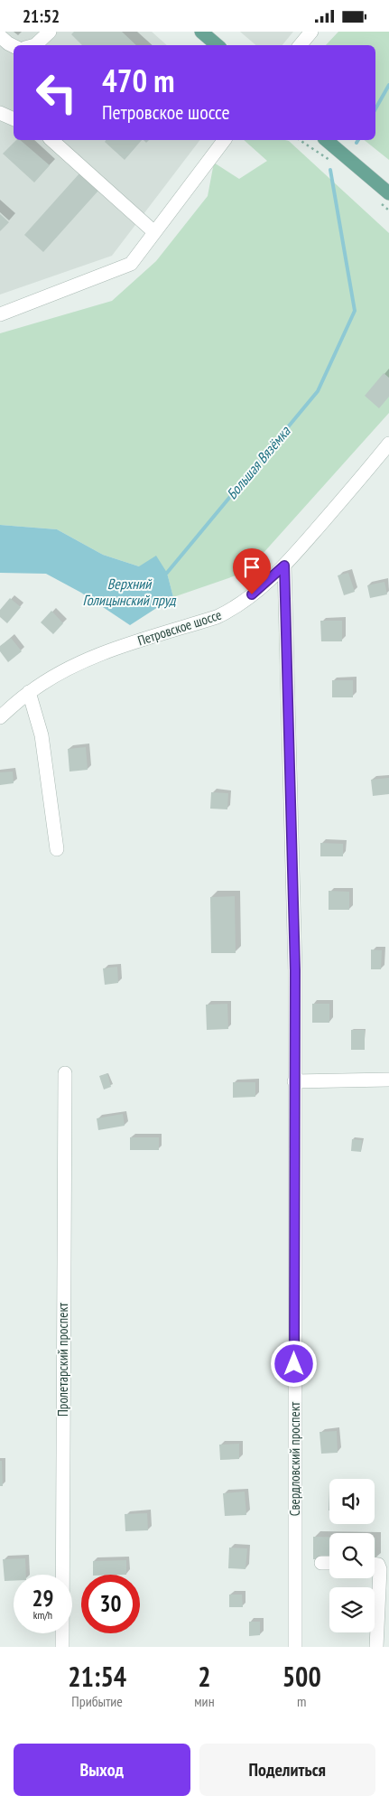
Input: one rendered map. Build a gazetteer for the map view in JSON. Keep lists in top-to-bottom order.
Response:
{
  "streets": {
    "street": ["Петровское шоссе", "Пролетарский проспект", "Свердловский проспект"]
  },
  "crossings": [
    ["Петровское шоссе", "Свердловский проспект"]
  ],
  "water": ["Большая Вязёмка", "Верхний Голицынский пруд"],
  "page": {
    "status": "21:52",
    "turn": ["470 m", "Петровское шоссе"],
    "speed": "29 km/h",
    "limit": "30",
    "eta": [
      "21:54",
      "Прибытие",
      "2",
      "мин",
      "500",
      "m"
    ],
    "buttons": ["Выход", "Поделиться"]
  }
}
